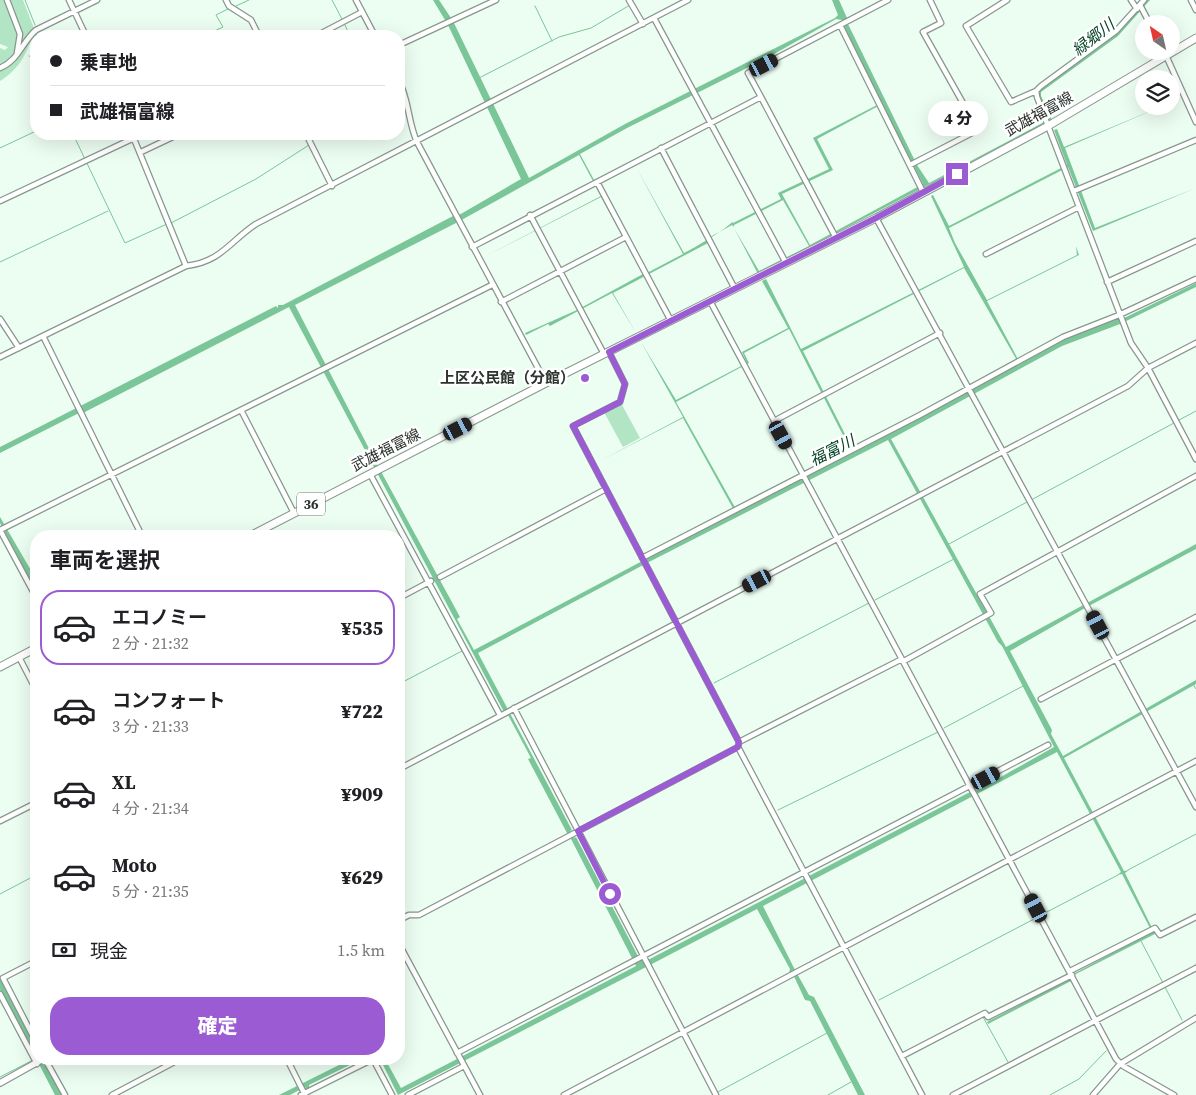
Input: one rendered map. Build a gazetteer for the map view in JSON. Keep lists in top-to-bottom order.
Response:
{
  "streets": {
    "main road": ["武雄福富線", "36"]
  },
  "water": ["緑郷川", "福富川"],
  "places": ["上区公民館（分館）"],
  "north": "top left",
  "page": {
    "banner": ["乗車地", "武雄福富線"],
    "bubble": "4 分",
    "heading": "車両を選択",
    "list": [
      {
        "name": "エコノミー",
        "note": "2 分 · 21:32",
        "value": "¥535"
      },
      {
        "name": "コンフォート",
        "note": "3 分 · 21:33",
        "value": "¥722"
      },
      {
        "name": "XL",
        "note": "4 分 · 21:34",
        "value": "¥909"
      },
      {
        "name": "Moto",
        "note": "5 分 · 21:35",
        "value": "¥629"
      }
    ],
    "pay": ["現金", "1.5 km"],
    "buttons": "確定"
  }
}
